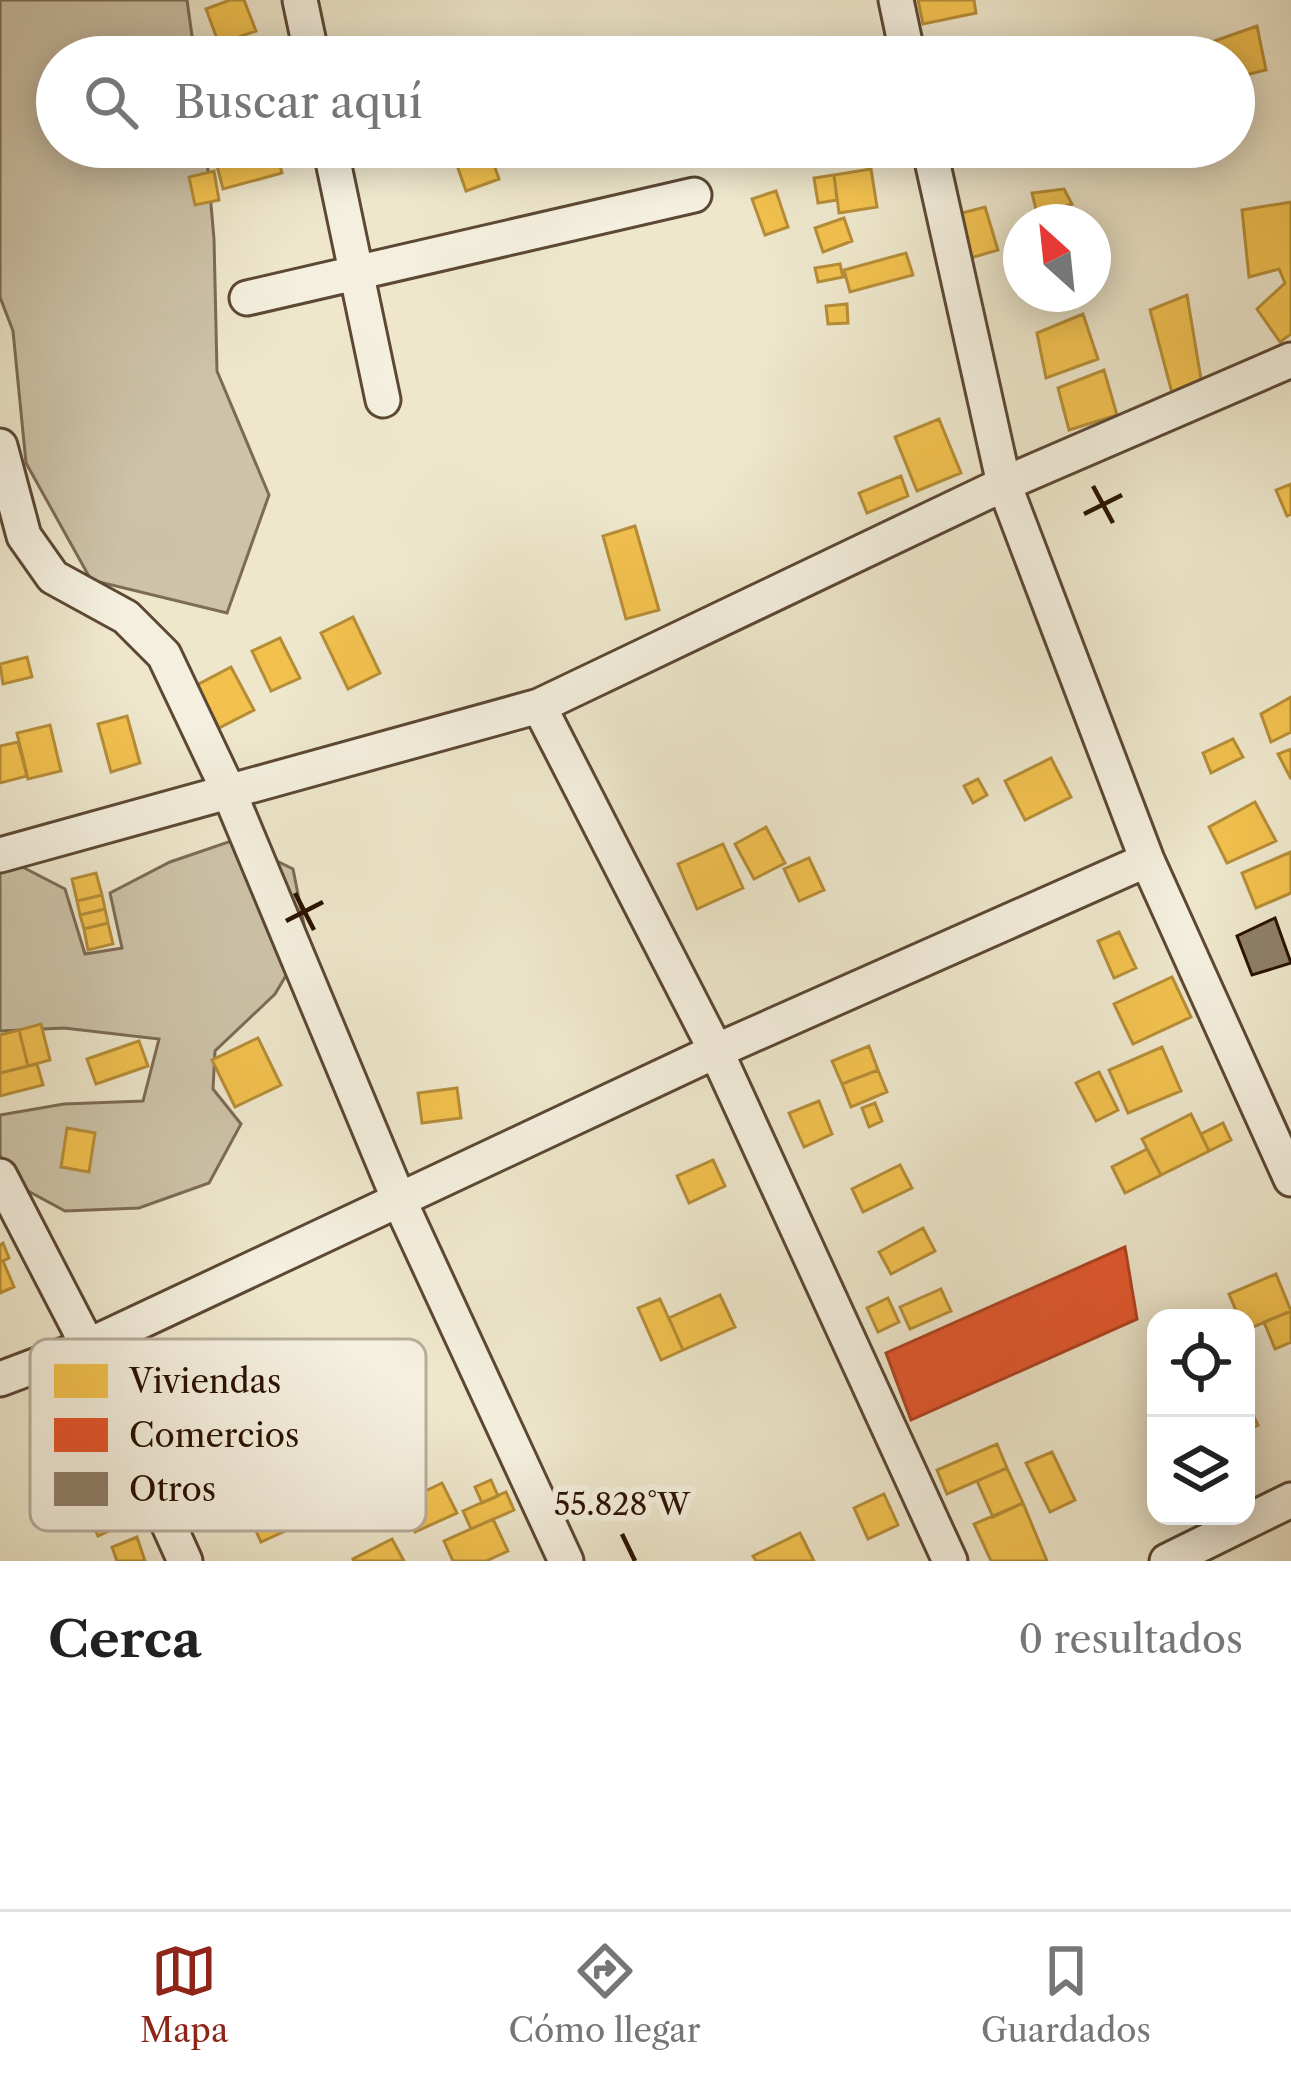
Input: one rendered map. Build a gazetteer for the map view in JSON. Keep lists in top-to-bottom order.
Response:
{
  "legend": ["Viviendas", "Comercios", "Otros"],
  "north": "top left",
  "page": {
    "search": "Buscar aquí",
    "heading": ["Cerca", "0 resultados"],
    "nav": ["Mapa", "Cómo llegar", "Guardados"]
  },
  "coordinates": ["55.828°W"]
}
